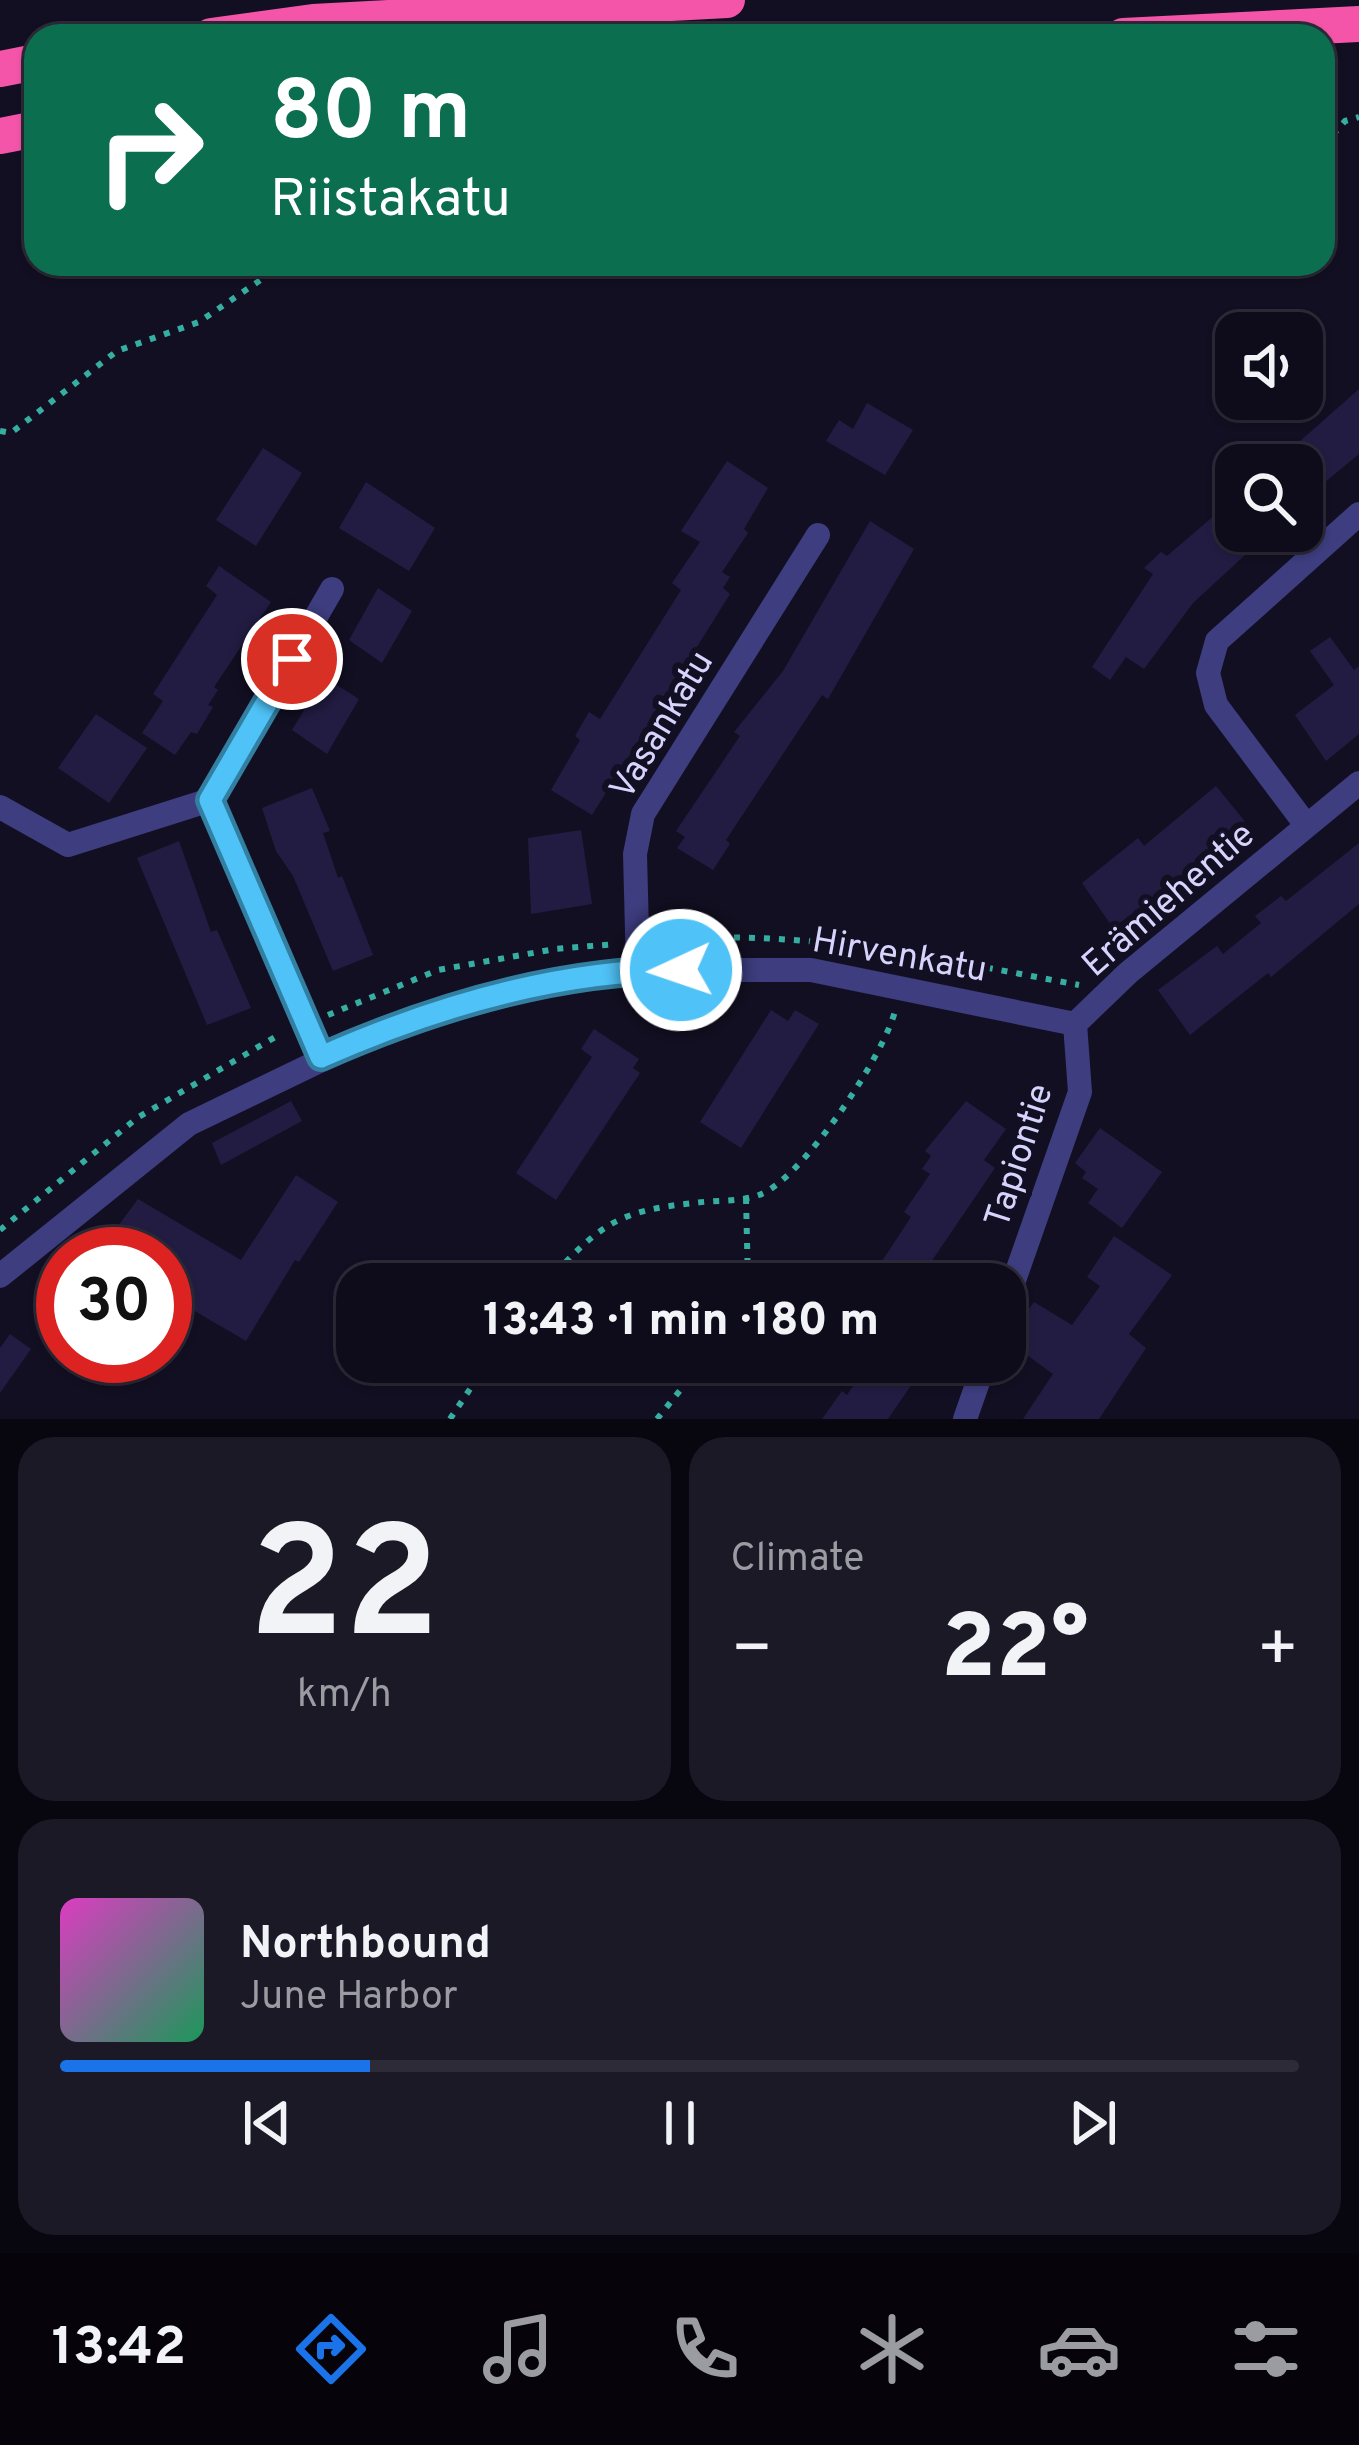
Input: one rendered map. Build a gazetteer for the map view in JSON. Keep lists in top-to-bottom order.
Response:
{
  "streets": {
    "street": [
      "Vasankatu",
      "Erämiehentie",
      "Hirvenkatu",
      "Tapiontie"
    ]
  },
  "crossings": [
    ["Vasankatu", "Hirvenkatu"],
    ["Erämiehentie", "Hirvenkatu"],
    ["Erämiehentie", "Tapiontie"],
    ["Hirvenkatu", "Tapiontie"]
  ],
  "page": {
    "turn": ["80 m", "Riistakatu"],
    "limit": "30",
    "trip": "13:43 · 1 min · 180 m",
    "tile": [
      ["22", "km/h"],
      "Climate"
    ],
    "heat": ["−", "22°", "+"],
    "song": ["Northbound", "June Harbor"],
    "tabs": "13:42"
  }
}
